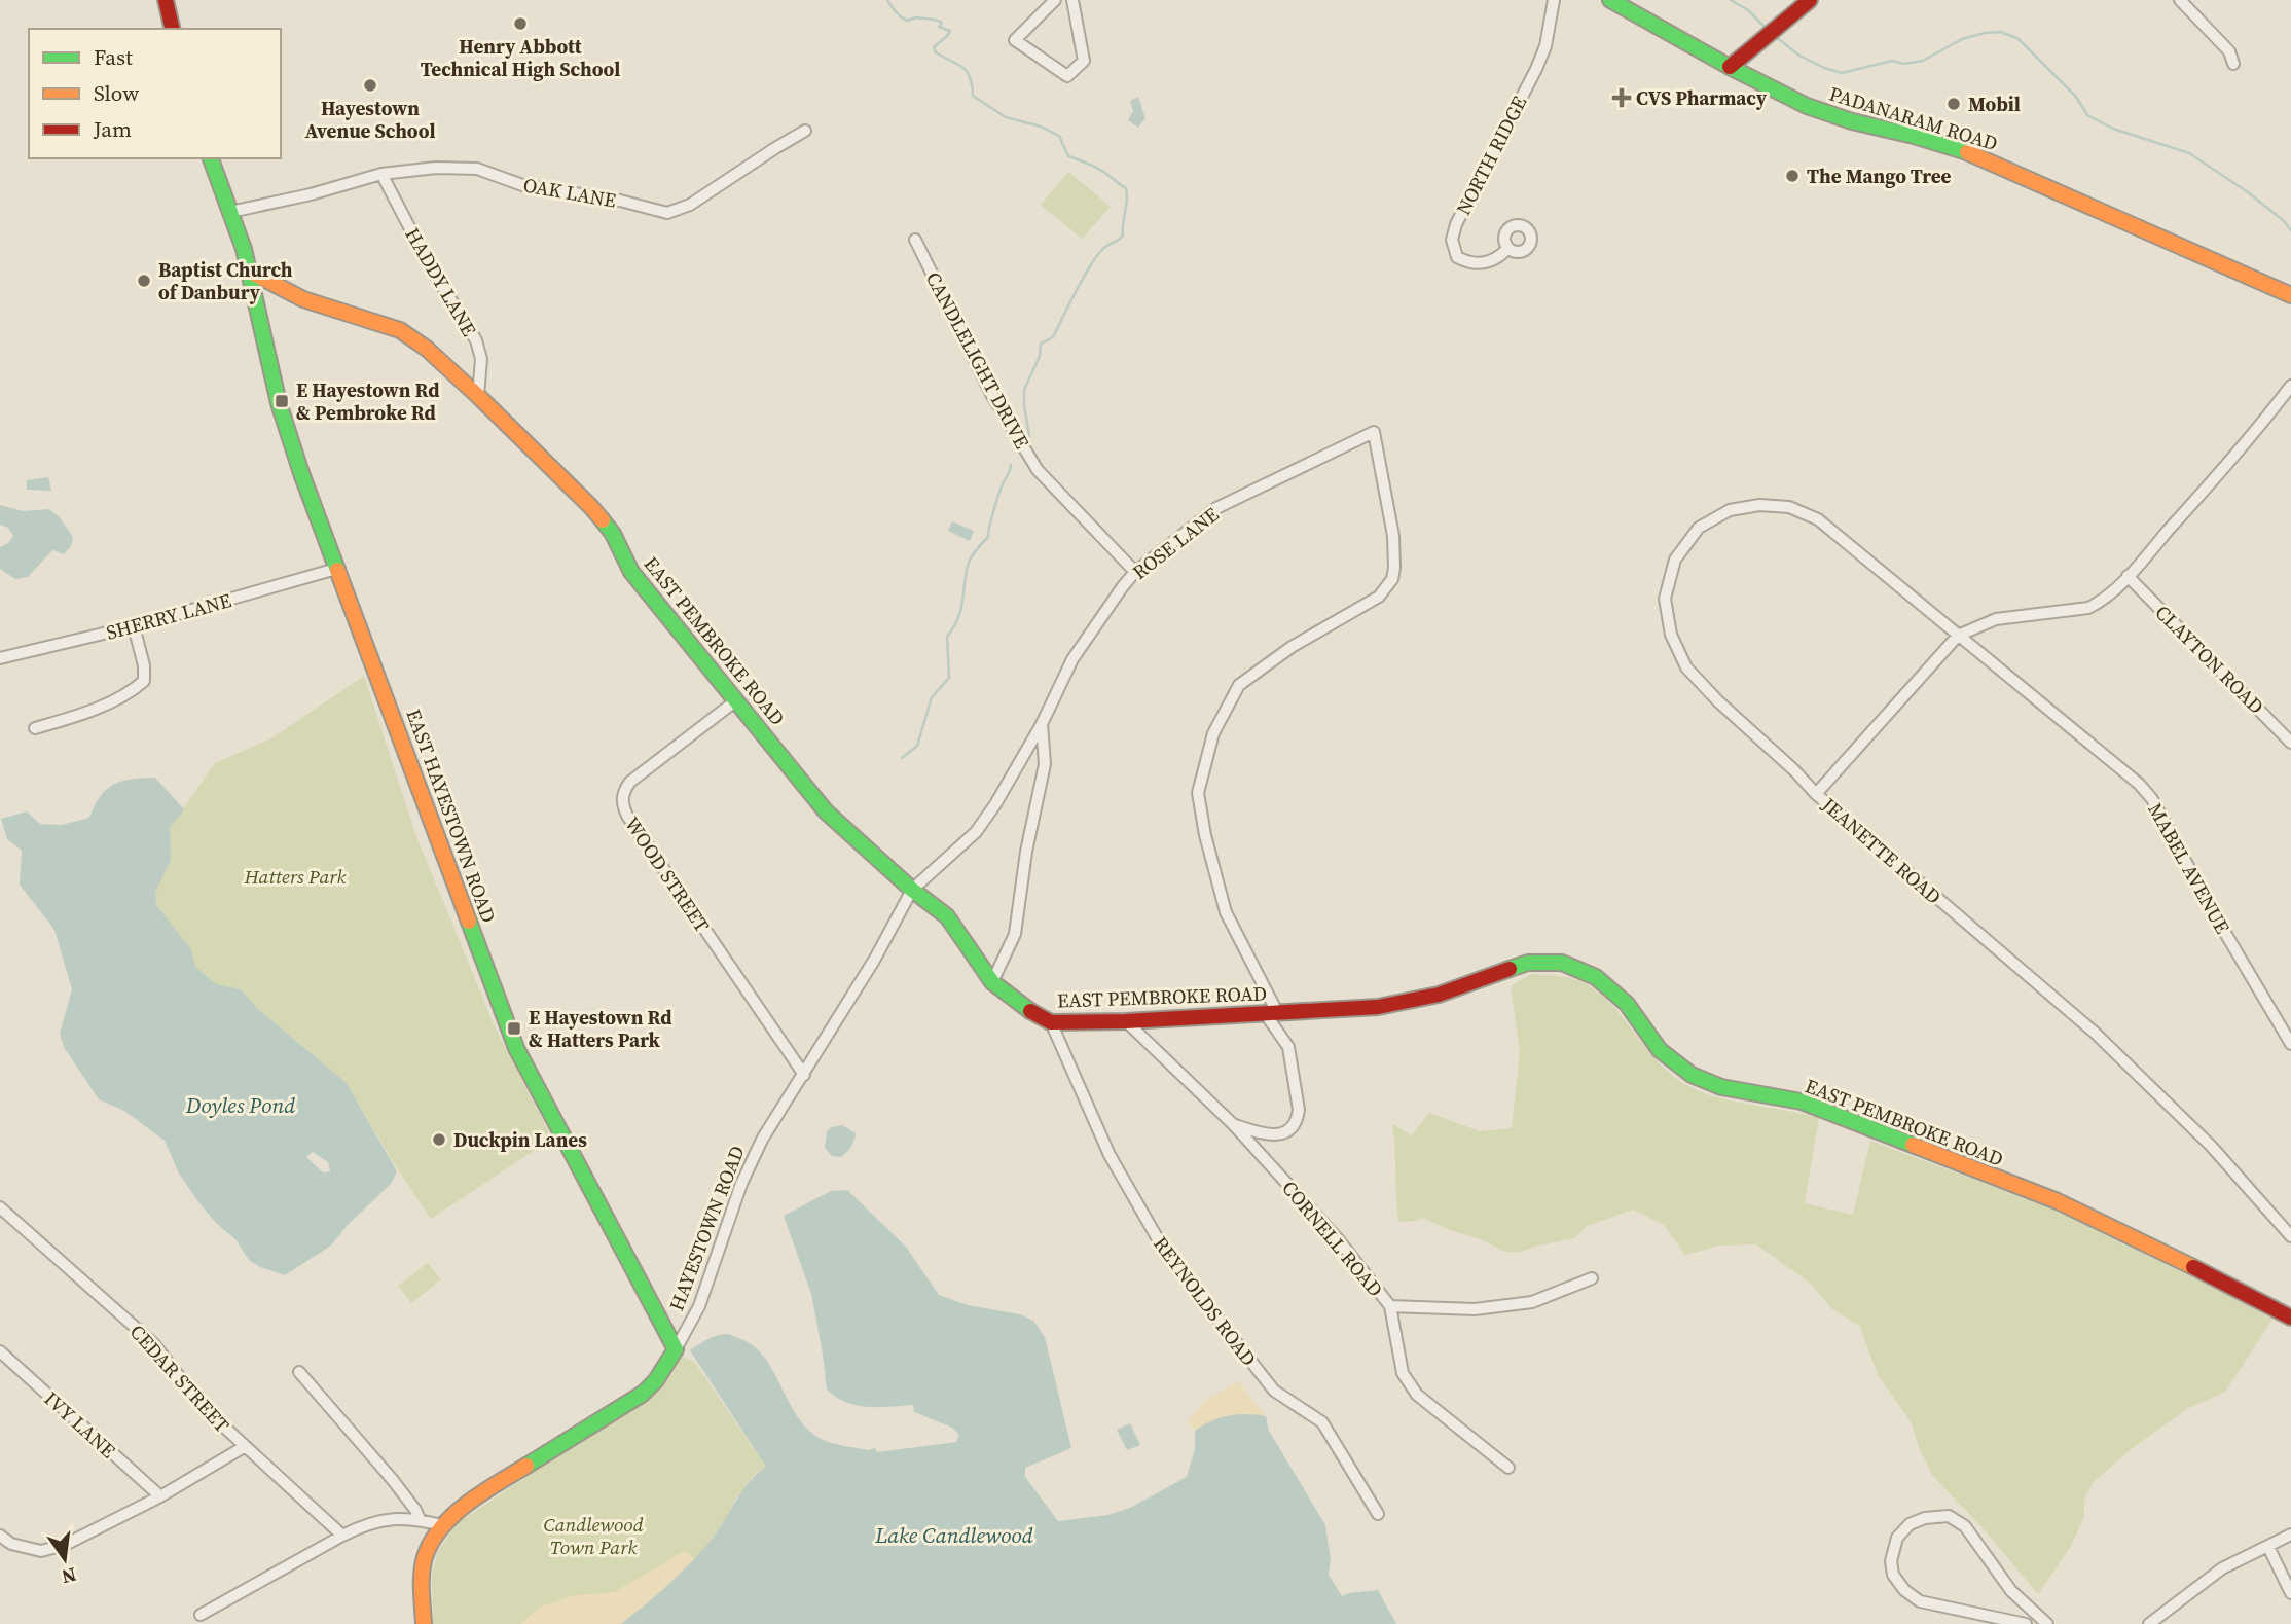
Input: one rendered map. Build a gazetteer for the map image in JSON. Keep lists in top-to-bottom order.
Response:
{
  "streets": {
    "street": [
      "PADANARAM ROAD",
      "NORTH RIDGE",
      "OAK LANE",
      "HADDY LANE",
      "CANDLELIGHT DRIVE",
      "ROSE LANE",
      "SHERRY LANE",
      "EAST PEMBROKE ROAD",
      "CLAYTON ROAD",
      "EAST HAYESTOWN ROAD",
      "JEANETTE ROAD",
      "MABEL AVENUE",
      "WOOD STREET",
      "HAYESTOWN ROAD",
      "CORNELL ROAD",
      "REYNOLDS ROAD",
      "CEDAR STREET",
      "IVY LANE"
    ]
  },
  "crossings": [
    ["OAK LANE", "HADDY LANE"],
    ["OAK LANE", "EAST HAYESTOWN ROAD"],
    ["HADDY LANE", "EAST PEMBROKE ROAD"],
    ["CANDLELIGHT DRIVE", "ROSE LANE"],
    ["ROSE LANE", "EAST PEMBROKE ROAD"],
    ["ROSE LANE", "HAYESTOWN ROAD"],
    ["SHERRY LANE", "EAST HAYESTOWN ROAD"],
    ["EAST PEMBROKE ROAD", "EAST HAYESTOWN ROAD"],
    ["EAST PEMBROKE ROAD", "WOOD STREET"],
    ["EAST PEMBROKE ROAD", "HAYESTOWN ROAD"],
    ["EAST PEMBROKE ROAD", "CORNELL ROAD"],
    ["EAST PEMBROKE ROAD", "REYNOLDS ROAD"],
    ["CLAYTON ROAD", "JEANETTE ROAD"],
    ["EAST HAYESTOWN ROAD", "HAYESTOWN ROAD"],
    ["JEANETTE ROAD", "MABEL AVENUE"],
    ["WOOD STREET", "HAYESTOWN ROAD"]
  ],
  "water": ["Doyles Pond", "Lake Candlewood"],
  "parks": ["Hatters Park", "Candlewood Town Park"],
  "places": {
    "other": [
      "Henry Abbott Technical High School",
      "Hayestown Avenue School",
      "Mobil",
      "The Mango Tree",
      "Baptist Church of Danbury",
      "Duckpin Lanes"
    ],
    "health": ["CVS Pharmacy"],
    "transit": ["E Hayestown Rd & Pembroke Rd", "E Hayestown Rd & Hatters Park"]
  },
  "legend": ["Fast", "Slow", "Jam"],
  "north": "bottom"
}
